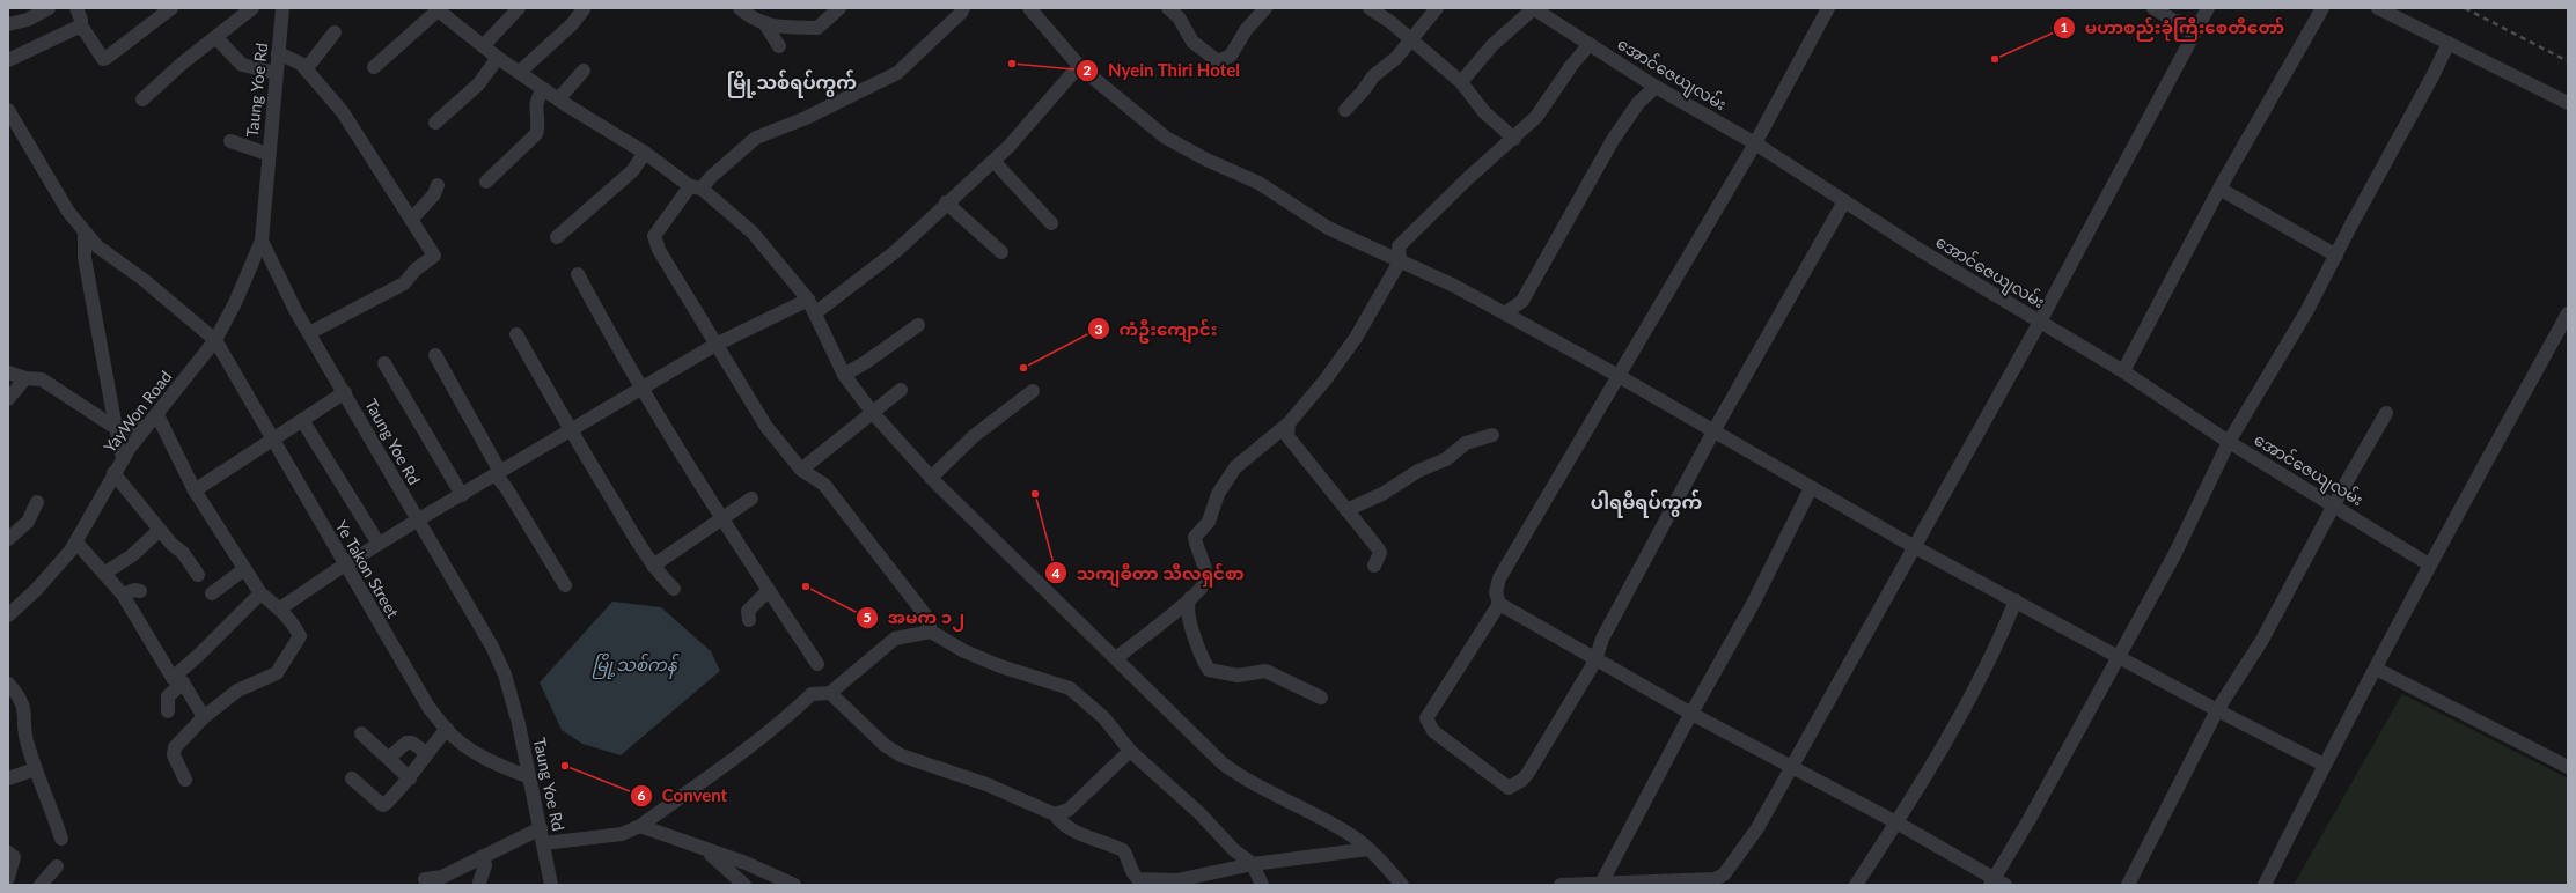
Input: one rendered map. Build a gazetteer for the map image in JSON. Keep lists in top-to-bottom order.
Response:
{
  "streets": {
    "street": [
      "အောင်ဇေယျလမ်း",
      "Taung Yoe Rd",
      "YayWon Road",
      "Ye Takon Street"
    ]
  },
  "crossings": [
    ["Taung Yoe Rd", "YayWon Road"],
    ["Taung Yoe Rd", "Ye Takon Street"],
    ["YayWon Road", "Ye Takon Street"]
  ],
  "districts": ["မြို့သစ်ရပ်ကွက်", "ပါရမီရပ်ကွက်"],
  "water": ["မြို့သစ်ကန်"],
  "places": [
    "မဟာစည်းခုံကြီးစေတီတော်",
    "Nyein Thiri Hotel",
    "ကံဦးကျောင်း",
    "သကျဓီတာ သီလရှင်စာ",
    "အမက ၁၂",
    "Convent"
  ]
}
